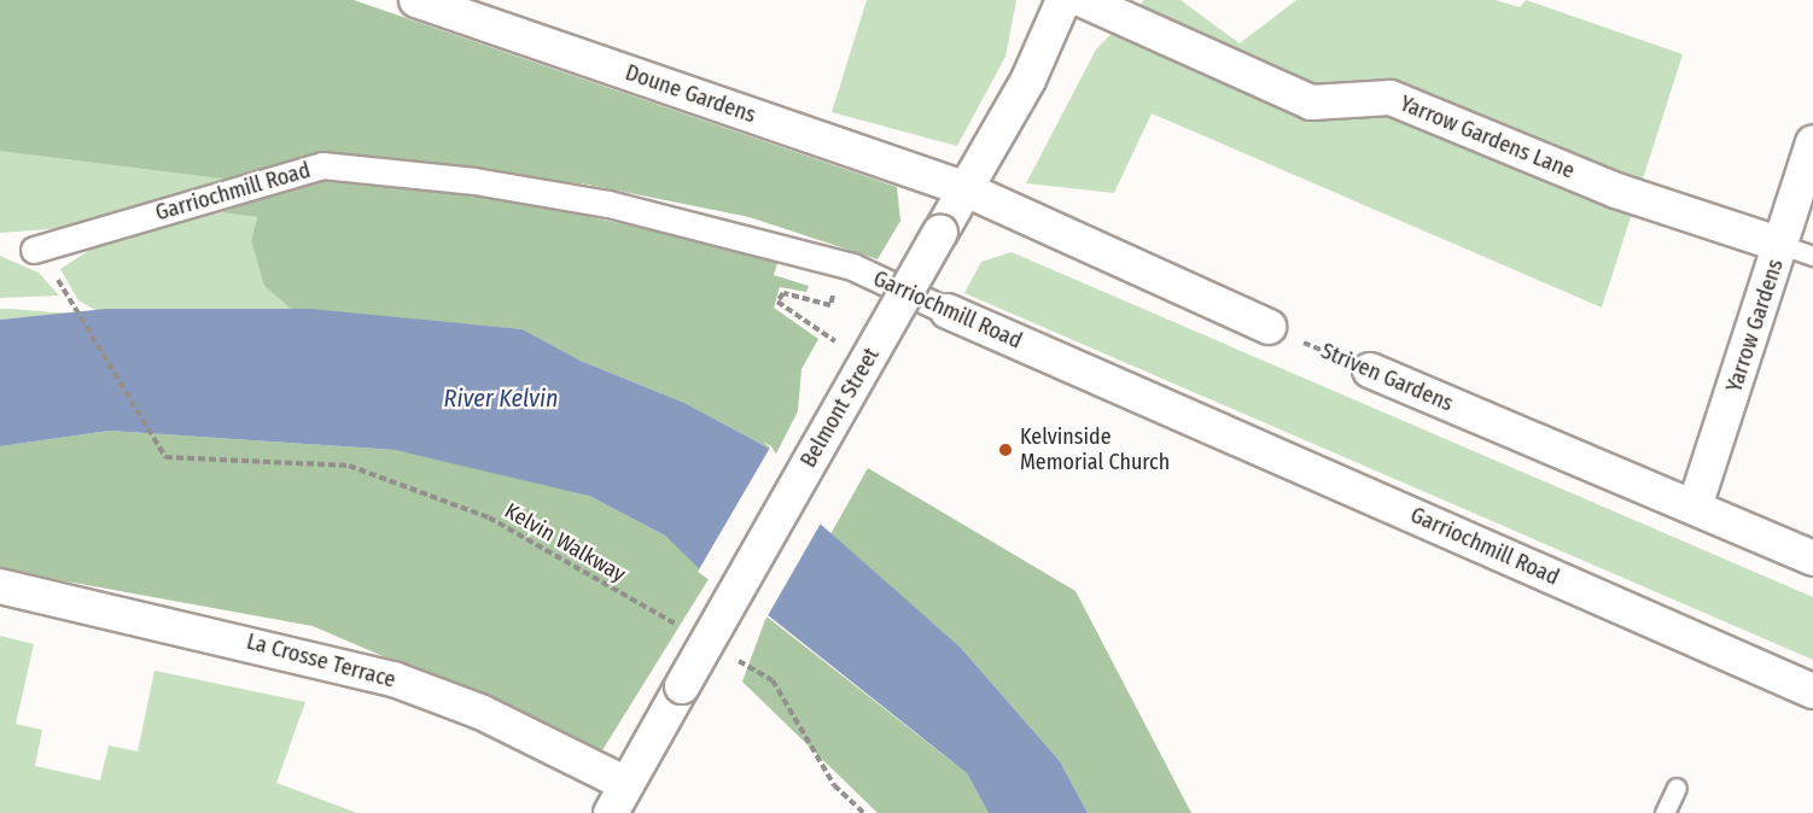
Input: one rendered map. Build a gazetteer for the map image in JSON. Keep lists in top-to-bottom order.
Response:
{
  "streets": {
    "street": [
      "Doune Gardens",
      "Yarrow Gardens Lane",
      "Garriochmill Road",
      "Yarrow Gardens",
      "Striven Gardens",
      "Belmont Street",
      "La Crosse Terrace"
    ],
    "path": ["Kelvin Walkway"]
  },
  "crossings": [
    ["Doune Gardens", "Belmont Street"],
    ["Yarrow Gardens Lane", "Yarrow Gardens"],
    ["Yarrow Gardens", "Striven Gardens"],
    ["Belmont Street", "La Crosse Terrace"]
  ],
  "water": ["River Kelvin"],
  "places": ["Kelvinside Memorial Church"]
}
